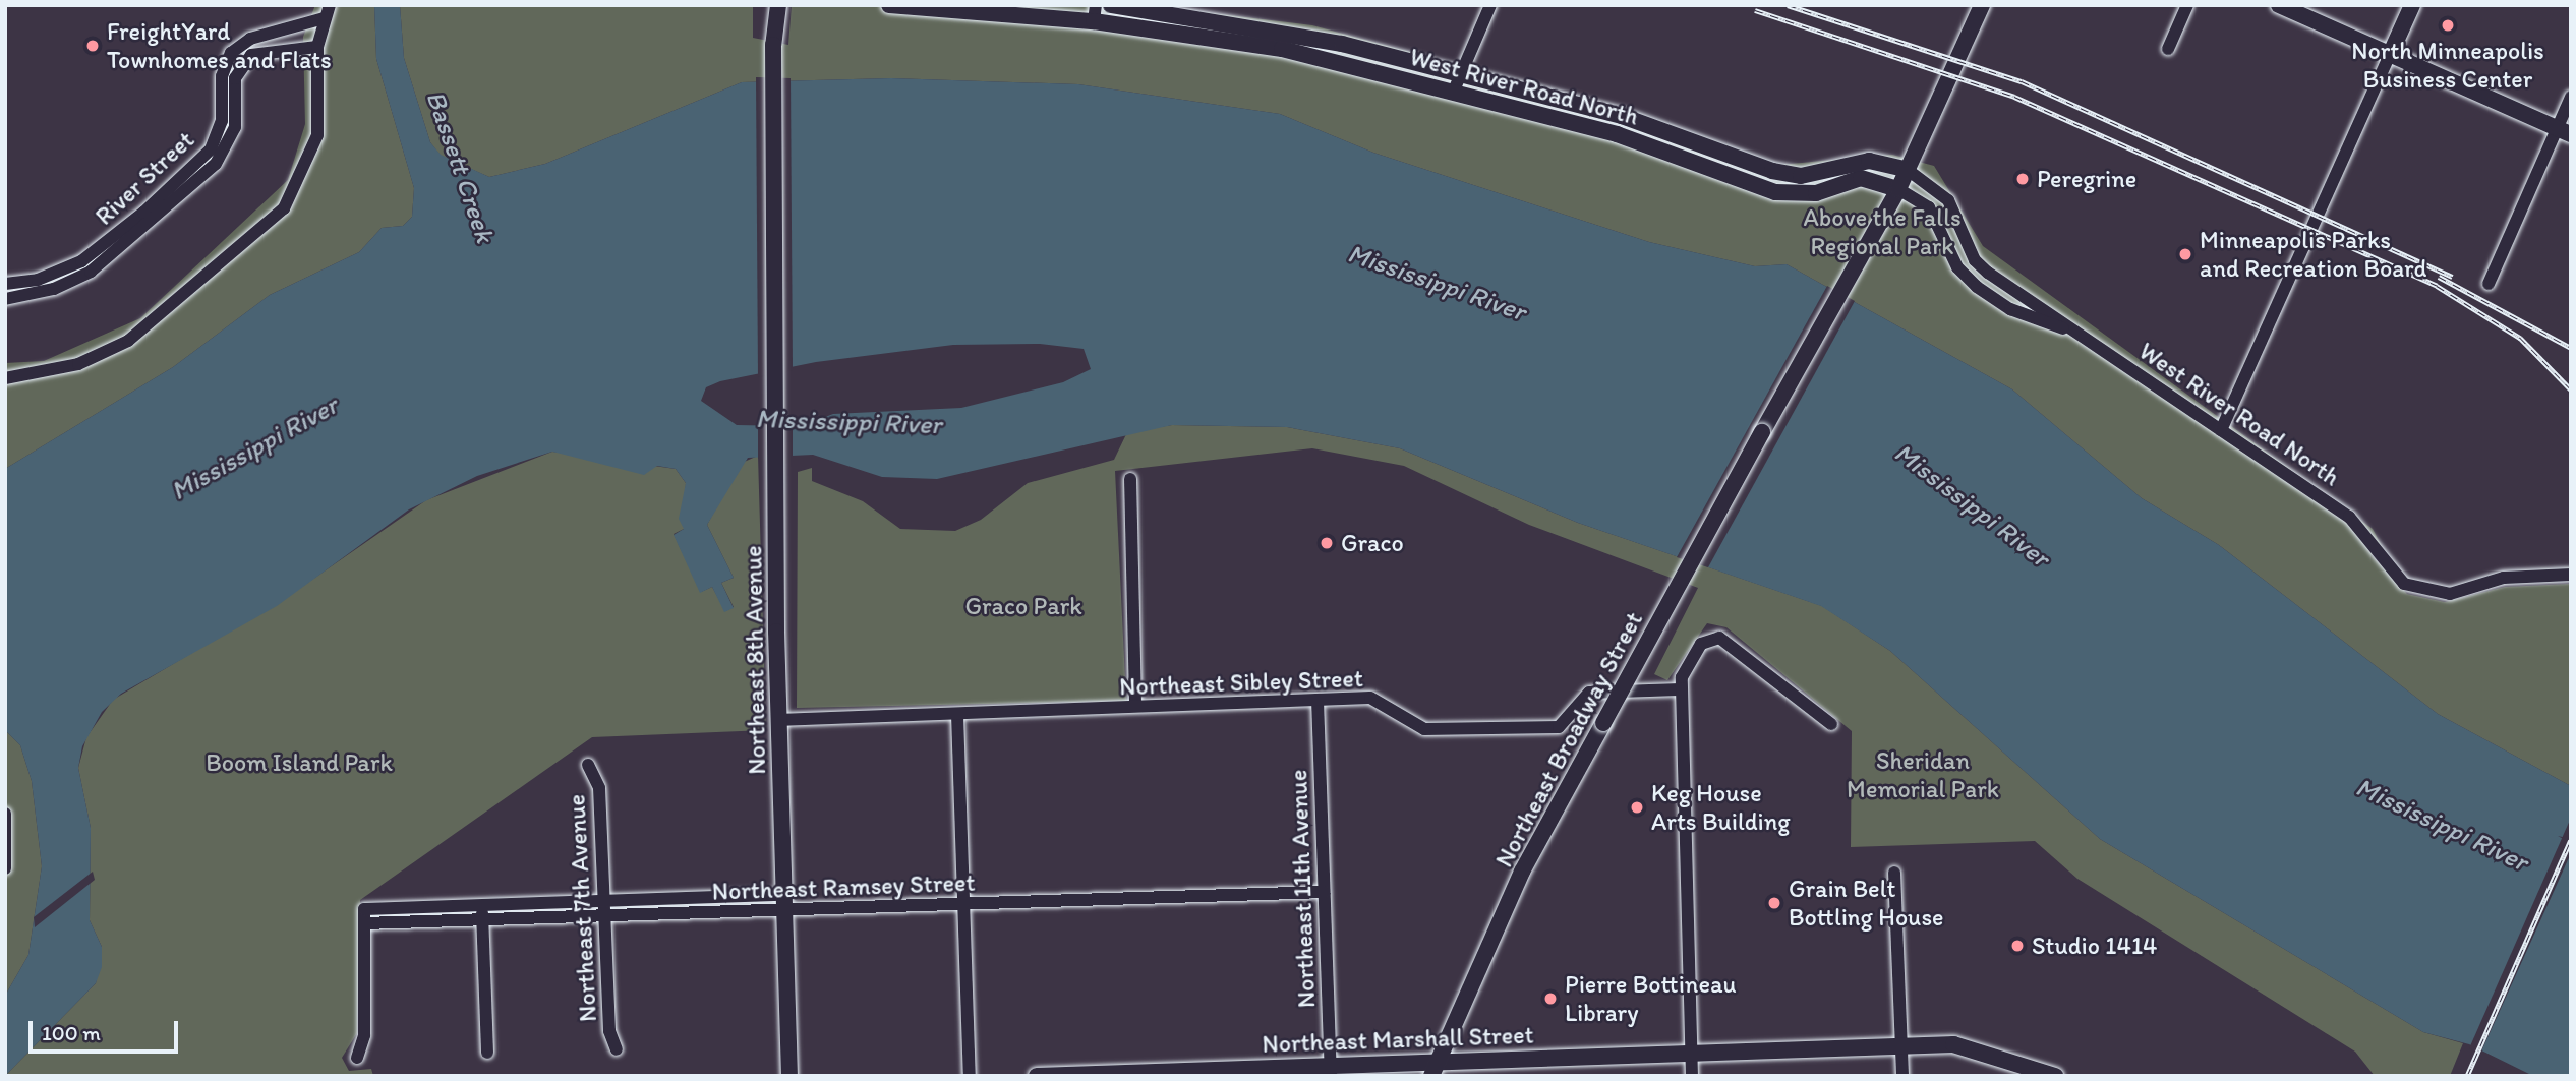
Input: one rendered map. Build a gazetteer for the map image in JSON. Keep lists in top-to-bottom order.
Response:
{
  "streets": {
    "street": [
      "West River Road North",
      "River Street",
      "Northeast 8th Avenue",
      "Northeast Sibley Street",
      "Northeast Broadway Street",
      "Northeast Ramsey Street",
      "Northeast 11th Avenue",
      "Northeast 7th Avenue",
      "Northeast Marshall Street"
    ]
  },
  "crossings": [
    ["West River Road North", "Northeast Broadway Street"],
    ["Northeast 8th Avenue", "Northeast Sibley Street"],
    ["Northeast 8th Avenue", "Northeast Ramsey Street"],
    ["Northeast Sibley Street", "Northeast 11th Avenue"],
    ["Northeast Broadway Street", "Northeast Marshall Street"],
    ["Northeast Ramsey Street", "Northeast 11th Avenue"],
    ["Northeast Ramsey Street", "Northeast 7th Avenue"],
    ["Northeast 11th Avenue", "Northeast Marshall Street"]
  ],
  "water": ["Bassett Creek", "Mississippi River"],
  "parks": [
    "Above the Falls Regional Park",
    "Graco Park",
    "Sheridan Memorial Park",
    "Boom Island Park"
  ],
  "places": [
    "North Minneapolis Business Center",
    "FreightYard Townhomes and Flats",
    "Peregrine",
    "Minneapolis Parks and Recreation Board",
    "Graco",
    "Keg House Arts Building",
    "Grain Belt Bottling House",
    "Studio 1414",
    "Pierre Bottineau Library"
  ],
  "scale_bar": "100 m"
}
